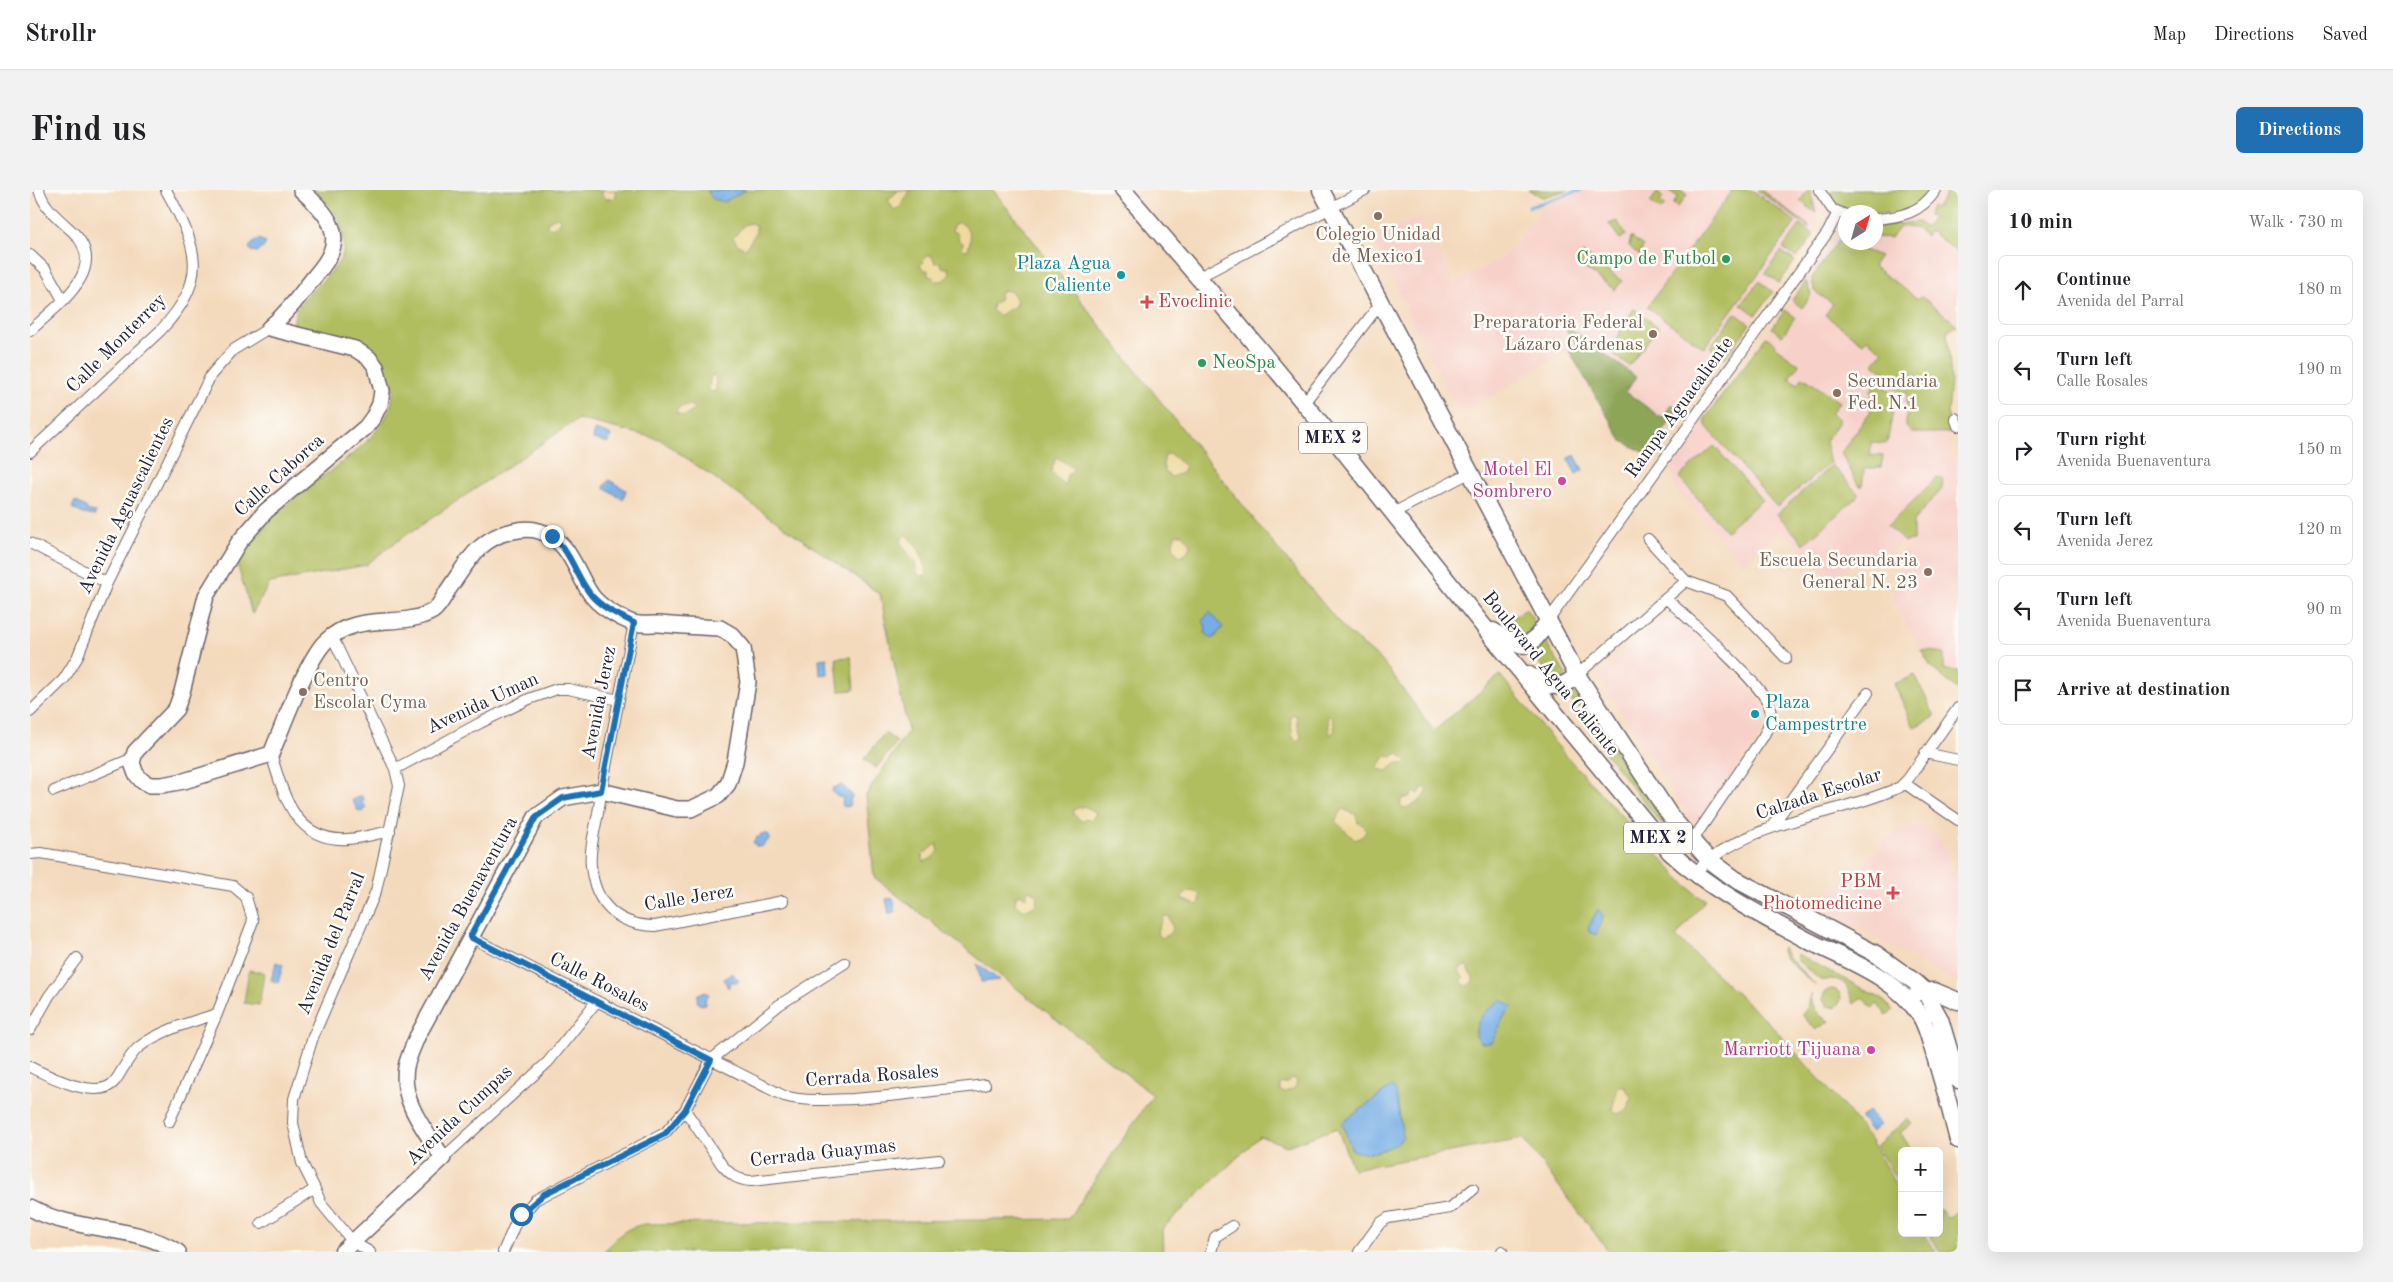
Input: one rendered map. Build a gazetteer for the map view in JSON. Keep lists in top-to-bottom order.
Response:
{
  "streets": {
    "main road": ["MEX 2", "Boulevard Agua Caliente"],
    "street": [
      "Calle Monterrey",
      "Rampa Aguacaliente",
      "Calle Caborca",
      "Avenida Aguascalientes",
      "Avenida Jerez",
      "Avenida Uman",
      "Calzada Escolar",
      "Avenida Buenaventura",
      "Calle Jerez",
      "Avenida del Parral",
      "Calle Rosales",
      "Cerrada Rosales",
      "Avenida Cumpas",
      "Cerrada Guaymas"
    ]
  },
  "crossings": [
    ["Rampa Aguacaliente", "Boulevard Agua Caliente"],
    ["Calle Caborca", "Avenida Aguascalientes"],
    ["Boulevard Agua Caliente", "Calzada Escolar"],
    ["Avenida Jerez", "Avenida Uman"],
    ["Avenida Jerez", "Avenida Buenaventura"],
    ["Avenida Jerez", "Calle Jerez"],
    ["Avenida Uman", "Avenida del Parral"],
    ["Avenida Buenaventura", "Calle Jerez"],
    ["Avenida Buenaventura", "Avenida del Parral"],
    ["Avenida Buenaventura", "Calle Rosales"],
    ["Avenida Buenaventura", "Avenida Cumpas"],
    ["Avenida del Parral", "Avenida Cumpas"],
    ["Calle Rosales", "Cerrada Rosales"],
    ["Calle Rosales", "Avenida Cumpas"]
  ],
  "places": {
    "other": [
      "Colegio Unidad de Mexico1",
      "Campo de Futbol",
      "Plaza Agua Caliente",
      "Preparatoria Federal Lázaro Cárdenas",
      "NeoSpa",
      "Secundaria Fed. N.1",
      "Motel El Sombrero",
      "Escuela Secundaria General N. 23",
      "Centro Escolar Cyma",
      "Plaza Campestrtre",
      "Marriott Tijuana"
    ],
    "health": ["Evoclinic", "PBM Photomedicine"]
  },
  "north": "top right",
  "page": {
    "header": "Strollr",
    "nav": ["Map", "Directions", "Saved"],
    "buttons": "Directions",
    "title": "Find us",
    "heading": ["10 min", "Walk · 730 m"],
    "list": [
      ["Continue", "Avenida del Parral", "180 m"],
      ["Turn left", "Calle Rosales", "190 m"],
      ["Turn right", "Avenida Buenaventura", "150 m"],
      ["Turn left", "Avenida Jerez", "120 m"],
      ["Turn left", "Avenida Buenaventura", "90 m"],
      "Arrive at destination"
    ],
    "map_buttons": ["+", "−"]
  }
}
